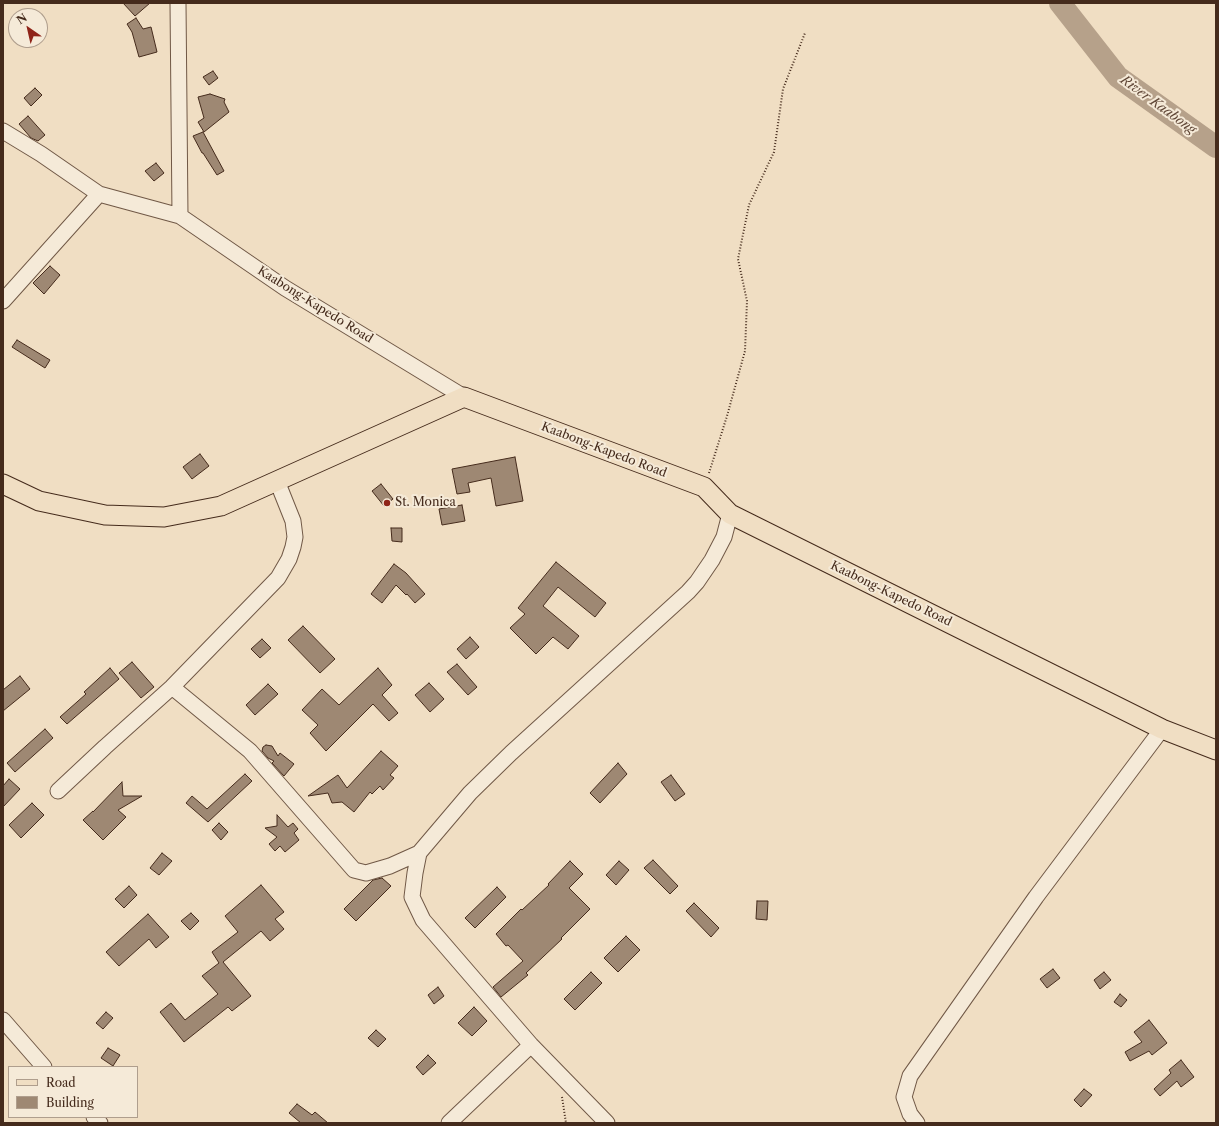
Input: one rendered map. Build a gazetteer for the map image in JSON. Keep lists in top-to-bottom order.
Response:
{
  "streets": {
    "main road": ["Kaabong-Kapedo Road"]
  },
  "water": ["River Kaabong"],
  "places": ["St. Monica"],
  "legend": ["Road", "Building"],
  "north": "top left"
}
